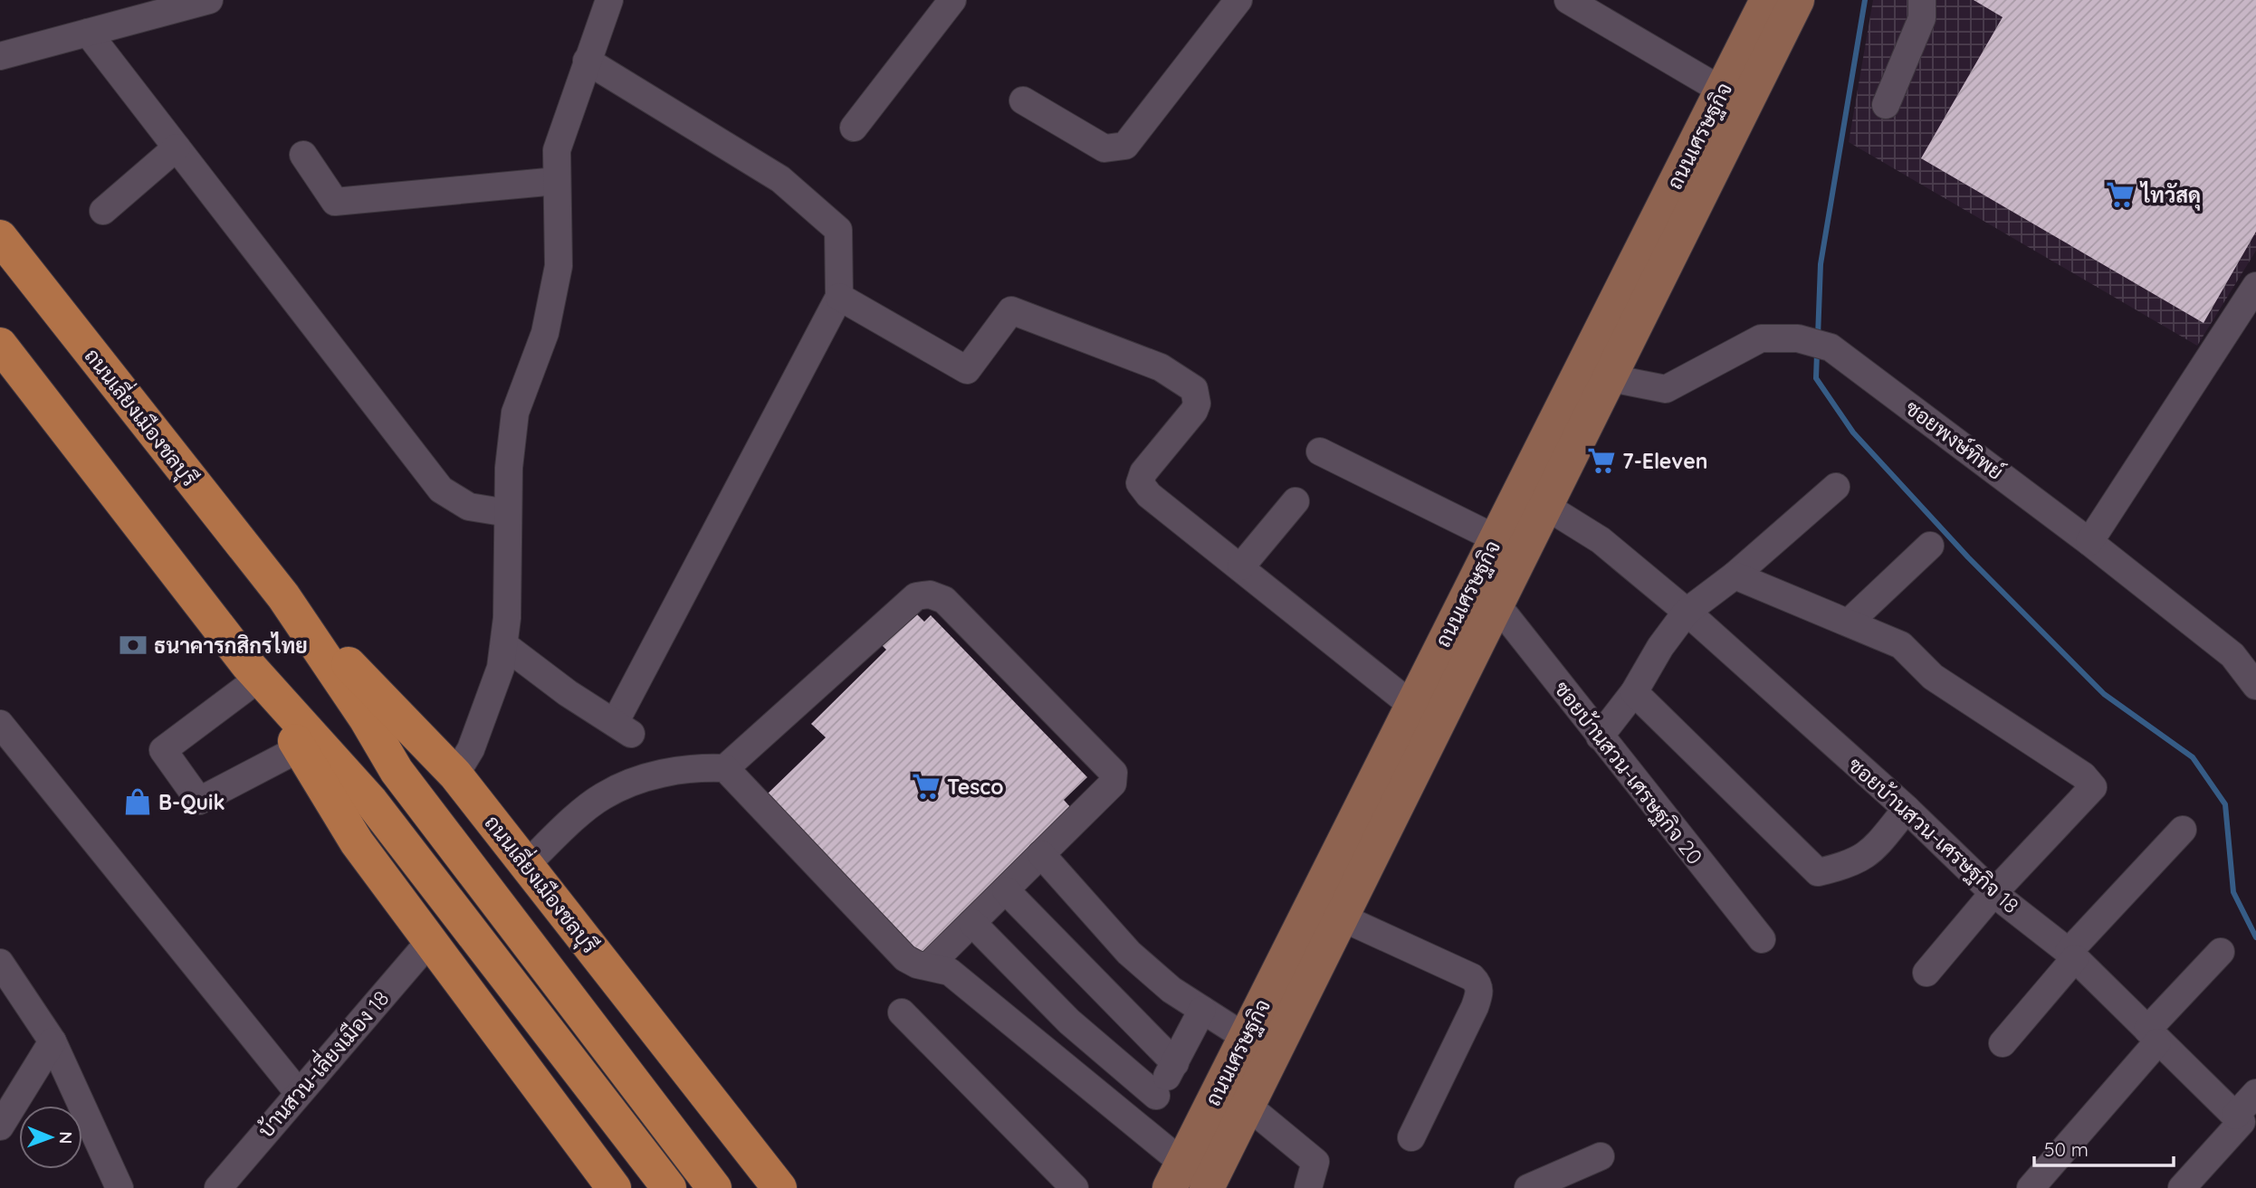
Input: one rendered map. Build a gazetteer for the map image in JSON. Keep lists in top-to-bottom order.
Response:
{
  "streets": {
    "highway": ["ถนนเลี่ยงเมืองชลบุรี"],
    "main road": ["ถนนเศรษฐกิจ"],
    "street": [
      "ซอยพงษ์ทิพย์",
      "ซอยบ้านสวน-เศรษฐกิจ 20",
      "ซอยบ้านสวน-เศรษฐกิจ 18",
      "บ้านสวน-เลี่ยงเมือง 18"
    ]
  },
  "crossings": [
    ["ถนนเศรษฐกิจ", "ซอยพงษ์ทิพย์"],
    ["ถนนเศรษฐกิจ", "ซอยบ้านสวน-เศรษฐกิจ 20"],
    ["ถนนเศรษฐกิจ", "ซอยบ้านสวน-เศรษฐกิจ 18"]
  ],
  "places": {
    "supermarket": ["ไทวัสดุ", "7-Eleven", "Tesco"],
    "bank": ["ธนาคารกสิกรไทย"],
    "shop": ["B-Quik"]
  },
  "scale_bar": "50 m",
  "north": "right"
}
